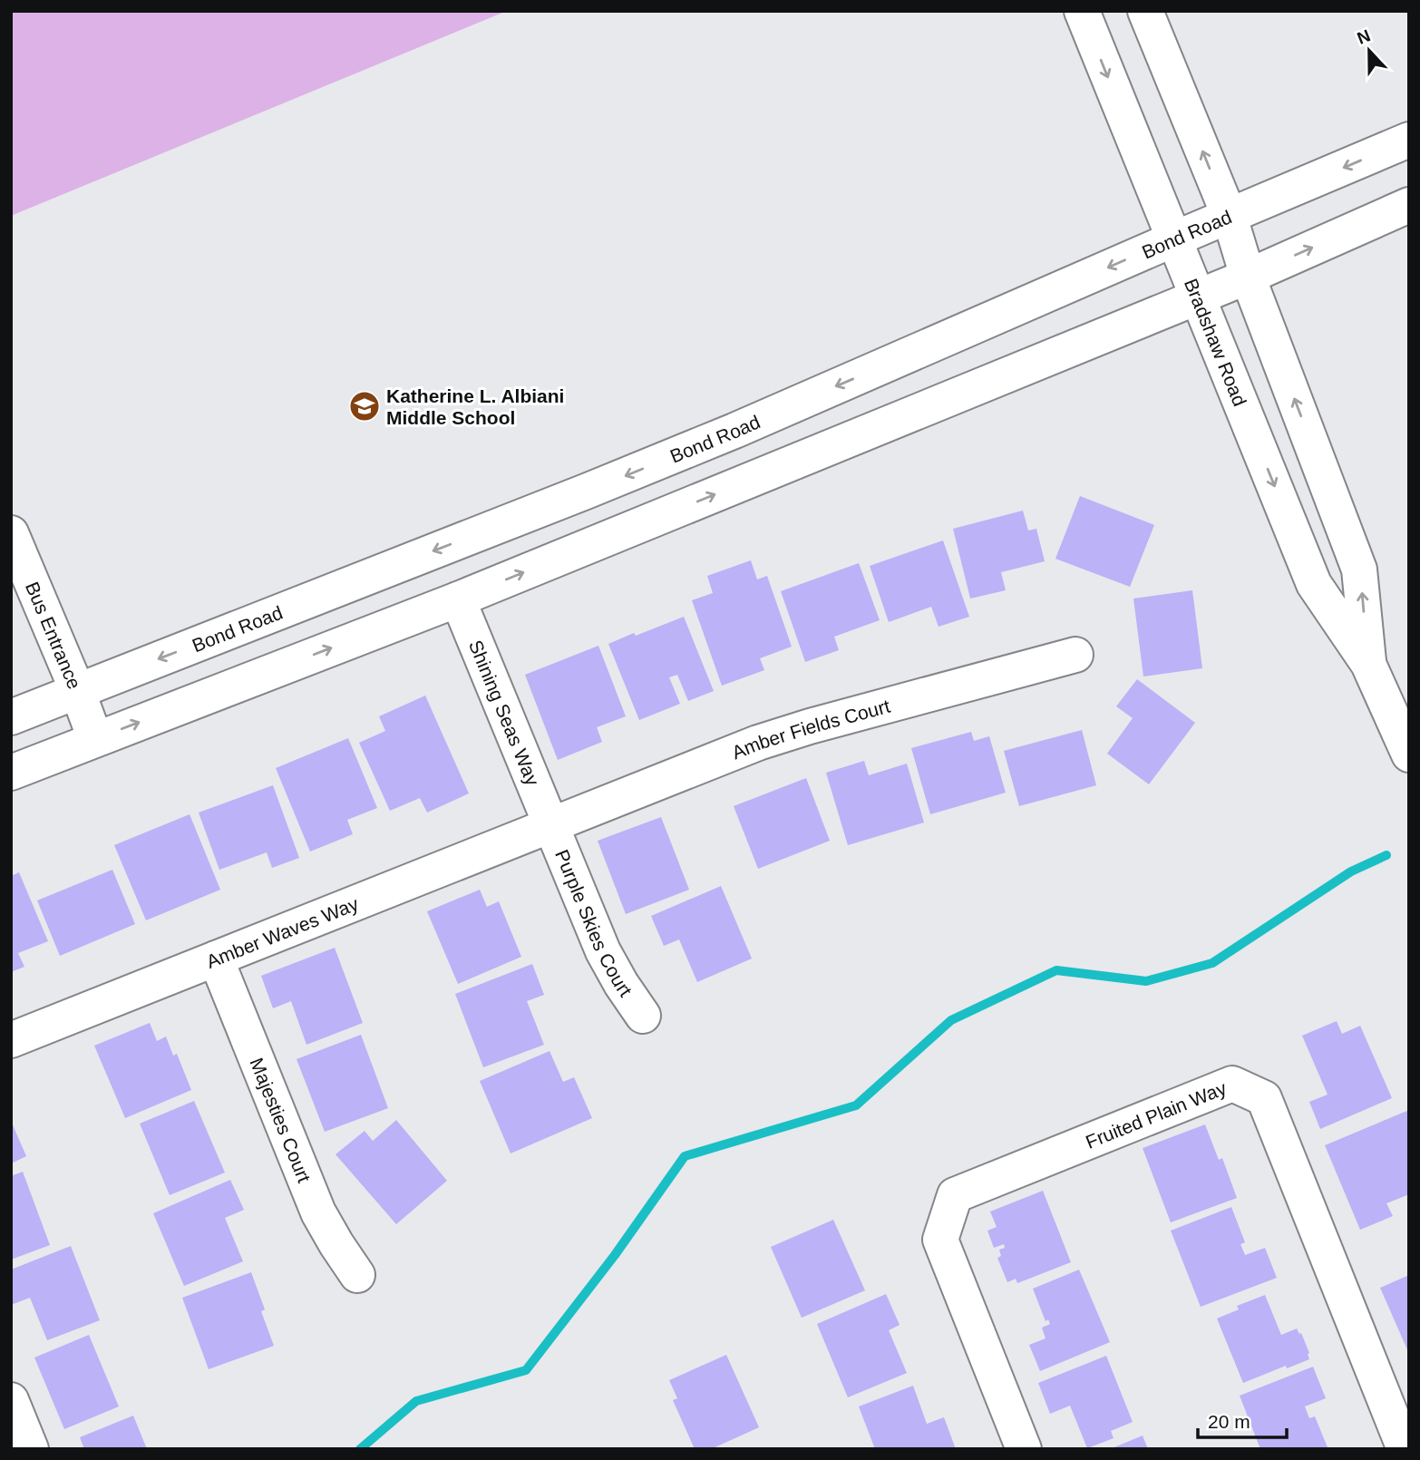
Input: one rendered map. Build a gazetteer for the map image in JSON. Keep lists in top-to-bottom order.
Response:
{
  "streets": {
    "main road": [
      "Bond Road",
      "Bradshaw Road",
      "Bus Entrance",
      "Shining Seas Way",
      "Amber Fields Court",
      "Purple Skies Court",
      "Amber Waves Way",
      "Fruited Plain Way",
      "Majesties Court"
    ]
  },
  "crossings": [
    ["Bond Road", "Bradshaw Road"],
    ["Bond Road", "Bus Entrance"],
    ["Shining Seas Way", "Amber Fields Court"],
    ["Shining Seas Way", "Purple Skies Court"],
    ["Shining Seas Way", "Amber Waves Way"],
    ["Amber Fields Court", "Purple Skies Court"],
    ["Amber Fields Court", "Amber Waves Way"],
    ["Purple Skies Court", "Amber Waves Way"],
    ["Amber Waves Way", "Majesties Court"]
  ],
  "places": {
    "school or university": ["Katherine L. Albiani Middle School"]
  },
  "scale_bar": "20 m",
  "north": "top"
}
